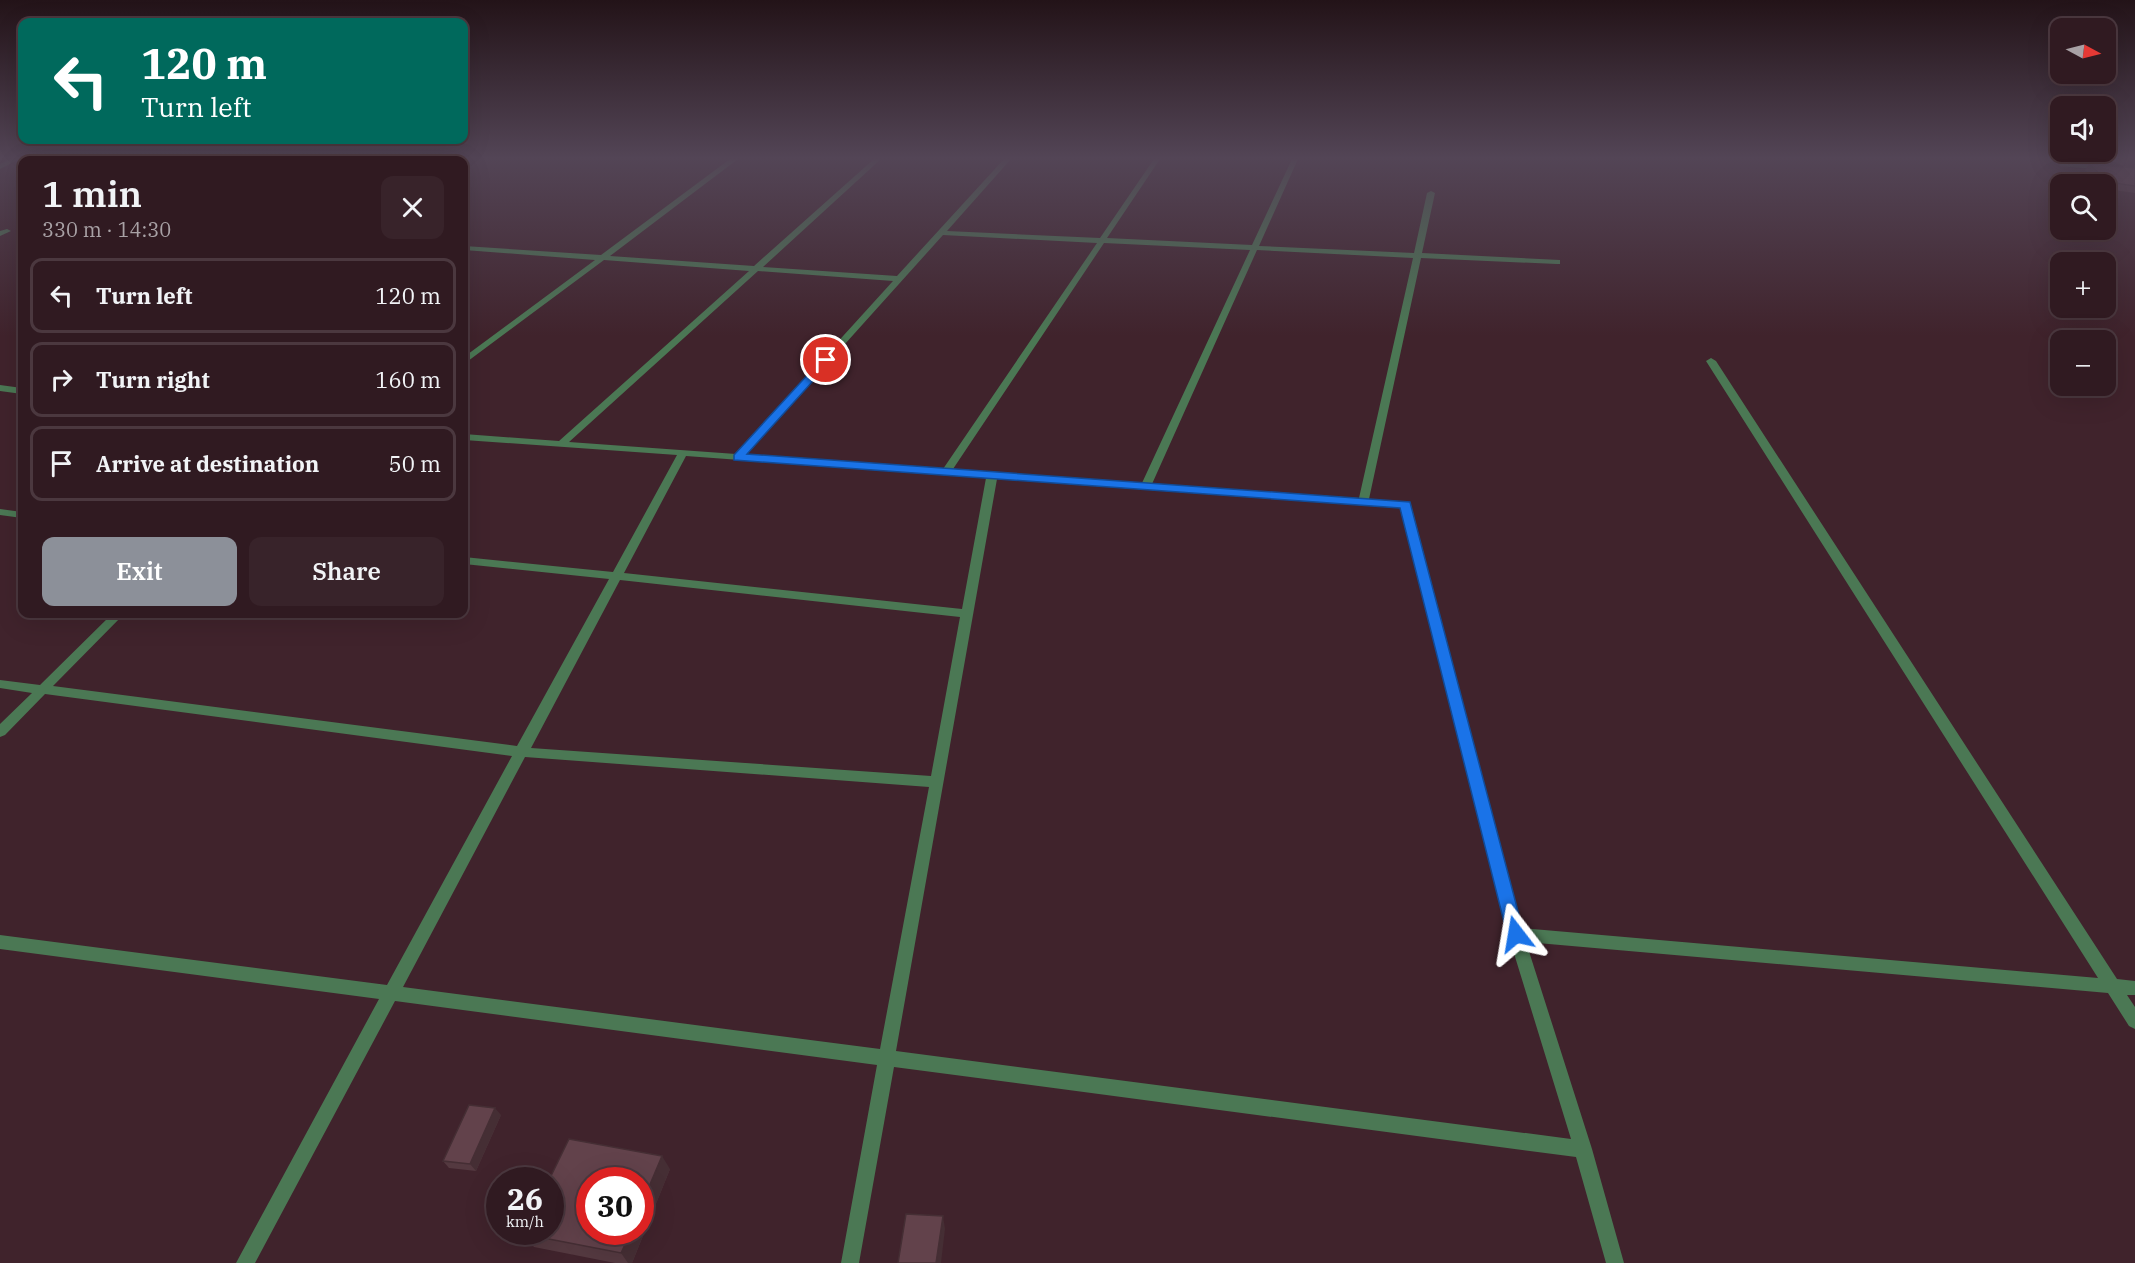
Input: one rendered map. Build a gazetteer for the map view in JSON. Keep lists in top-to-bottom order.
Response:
{
  "north": "right",
  "page": {
    "map_buttons": ["+", "−"],
    "turn": ["120 m", "Turn left"],
    "heading": ["1 min", "330 m · 14:30"],
    "list": [
      {
        "name": "Turn left",
        "value": "120 m"
      },
      {
        "name": "Turn right",
        "value": "160 m"
      },
      {
        "name": "Arrive at destination",
        "value": "50 m"
      }
    ],
    "buttons": ["Exit", "Share"],
    "speed": "26 km/h",
    "limit": "30"
  }
}
